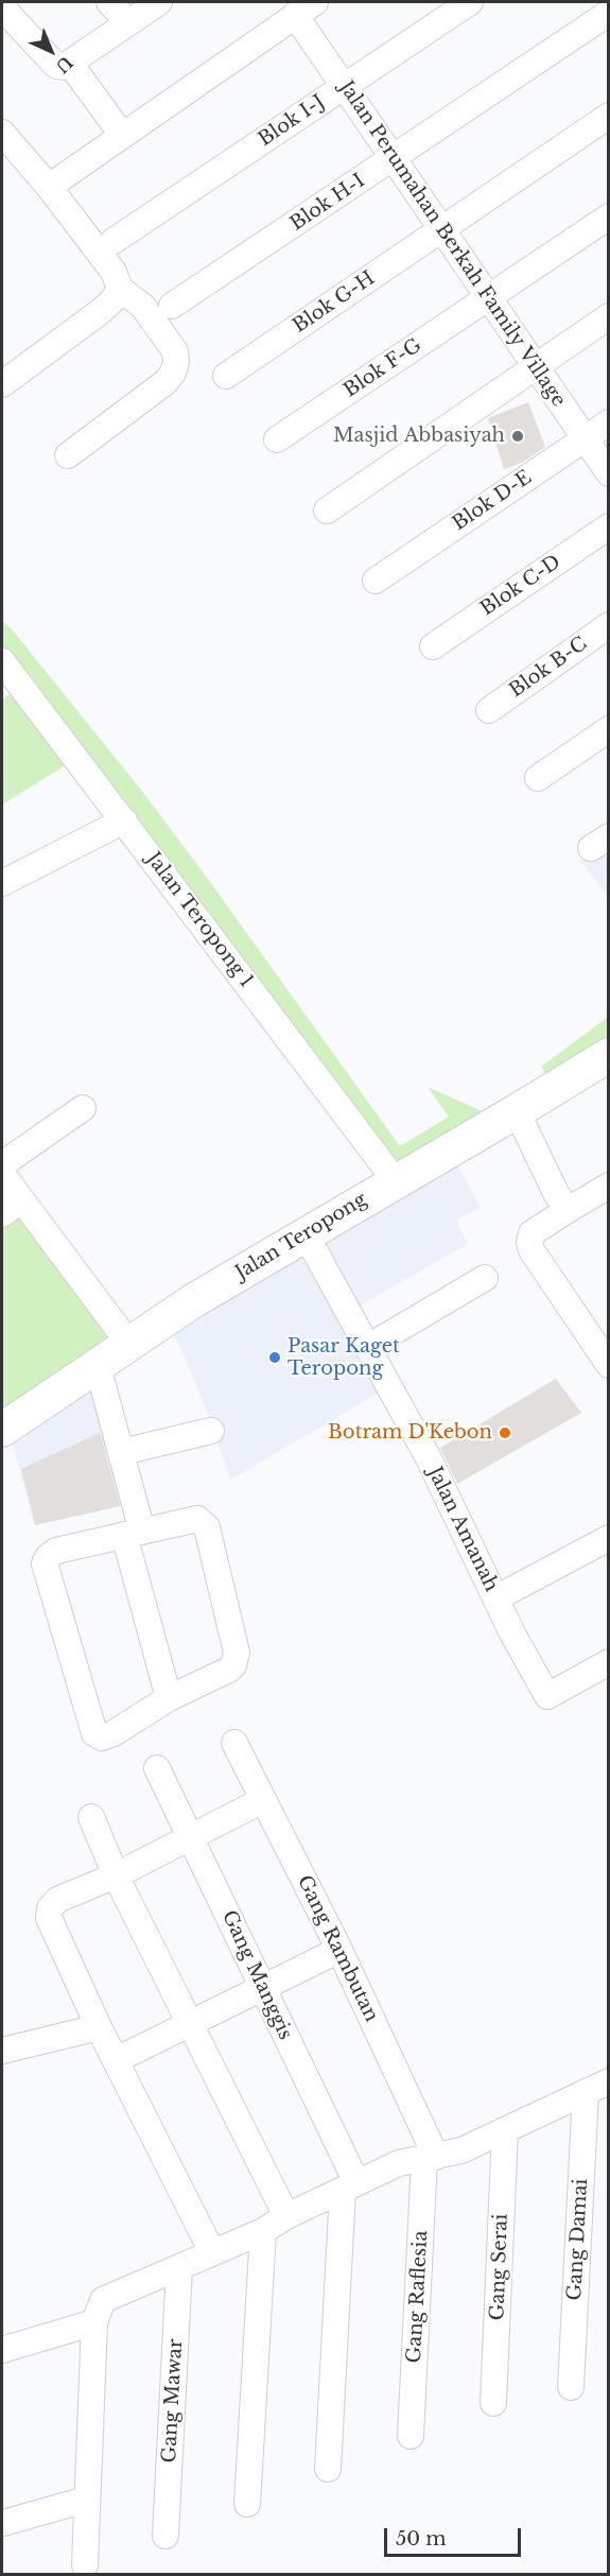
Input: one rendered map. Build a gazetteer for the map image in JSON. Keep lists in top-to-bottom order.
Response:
{
  "streets": {
    "main road": ["Jalan Teropong"],
    "street": [
      "Blok I-J",
      "Blok H-I",
      "Jalan Perumahan Berkah Family Village",
      "Blok G-H",
      "Blok F-G",
      "Blok D-E",
      "Blok C-D",
      "Blok B-C",
      "Jalan Teropong 1",
      "Jalan Amanah",
      "Gang Rambutan",
      "Gang Manggis",
      "Gang Damai",
      "Gang Serai",
      "Gang Raflesia",
      "Gang Mawar"
    ]
  },
  "crossings": [
    ["Blok I-J", "Jalan Perumahan Berkah Family Village"],
    ["Blok H-I", "Jalan Perumahan Berkah Family Village"],
    ["Jalan Perumahan Berkah Family Village", "Blok G-H"],
    ["Jalan Perumahan Berkah Family Village", "Blok F-G"],
    ["Jalan Perumahan Berkah Family Village", "Blok D-E"],
    ["Jalan Teropong 1", "Jalan Teropong"],
    ["Jalan Teropong", "Jalan Amanah"],
    ["Gang Rambutan", "Gang Raflesia"]
  ],
  "places": ["Masjid Abbasiyah", "Pasar Kaget Teropong", "Botram D'Kebon"],
  "scale_bar": "50 m",
  "north": "bottom right"
}
